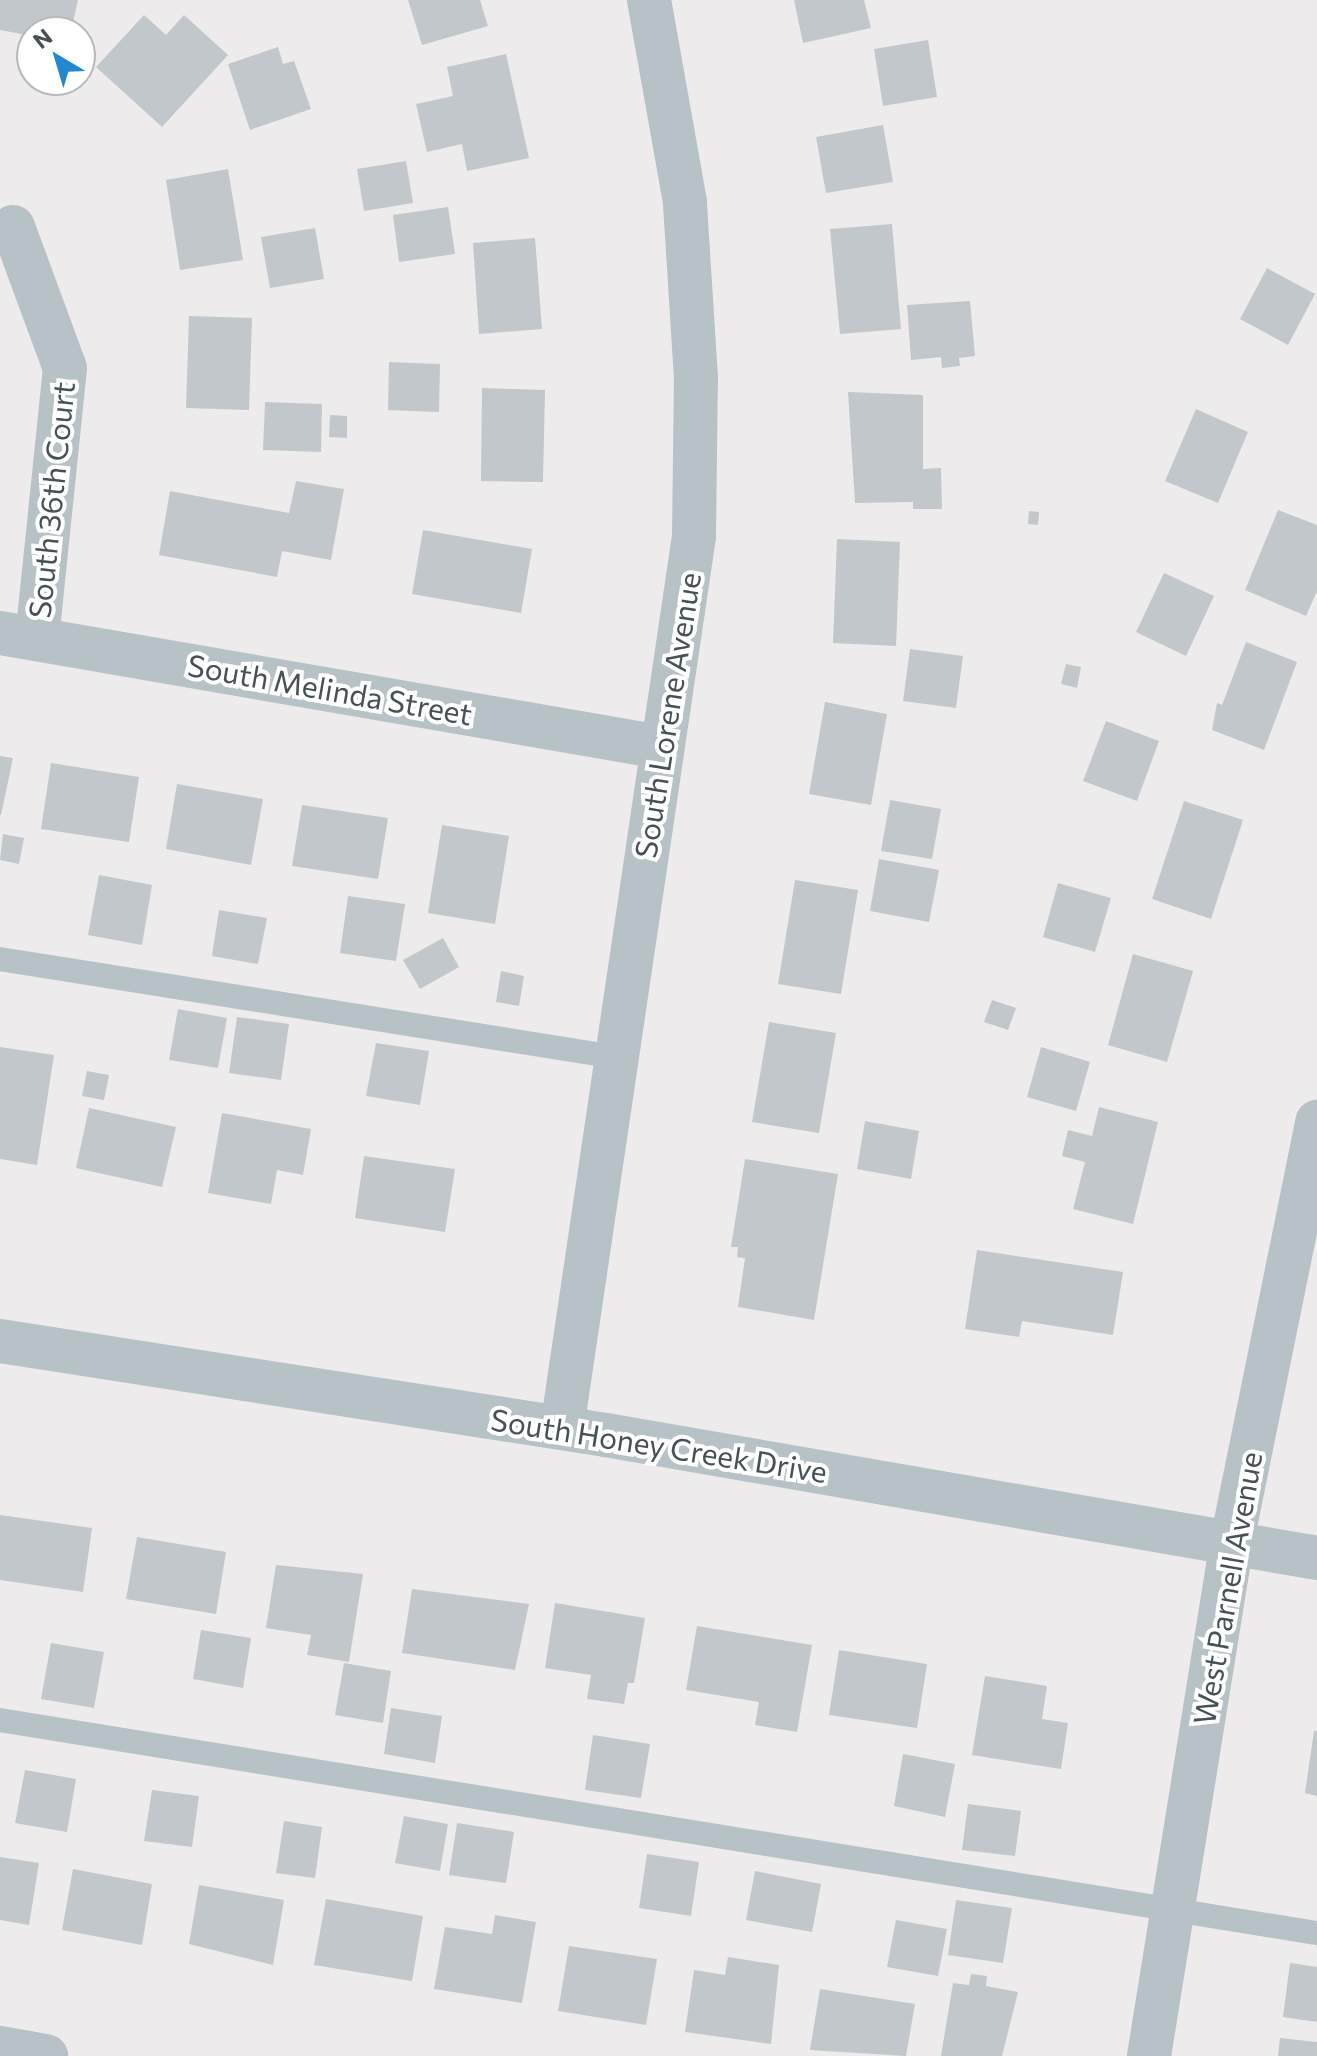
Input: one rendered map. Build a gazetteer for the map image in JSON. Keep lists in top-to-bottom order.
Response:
{
  "streets": {
    "street": [
      "South 36th Court",
      "South Melinda Street",
      "South Lorene Avenue",
      "South Honey Creek Drive",
      "West Parnell Avenue"
    ]
  },
  "crossings": [
    ["South 36th Court", "South Melinda Street"],
    ["South Melinda Street", "South Lorene Avenue"],
    ["South Lorene Avenue", "South Honey Creek Drive"],
    ["South Honey Creek Drive", "West Parnell Avenue"]
  ],
  "north": "top left"
}
